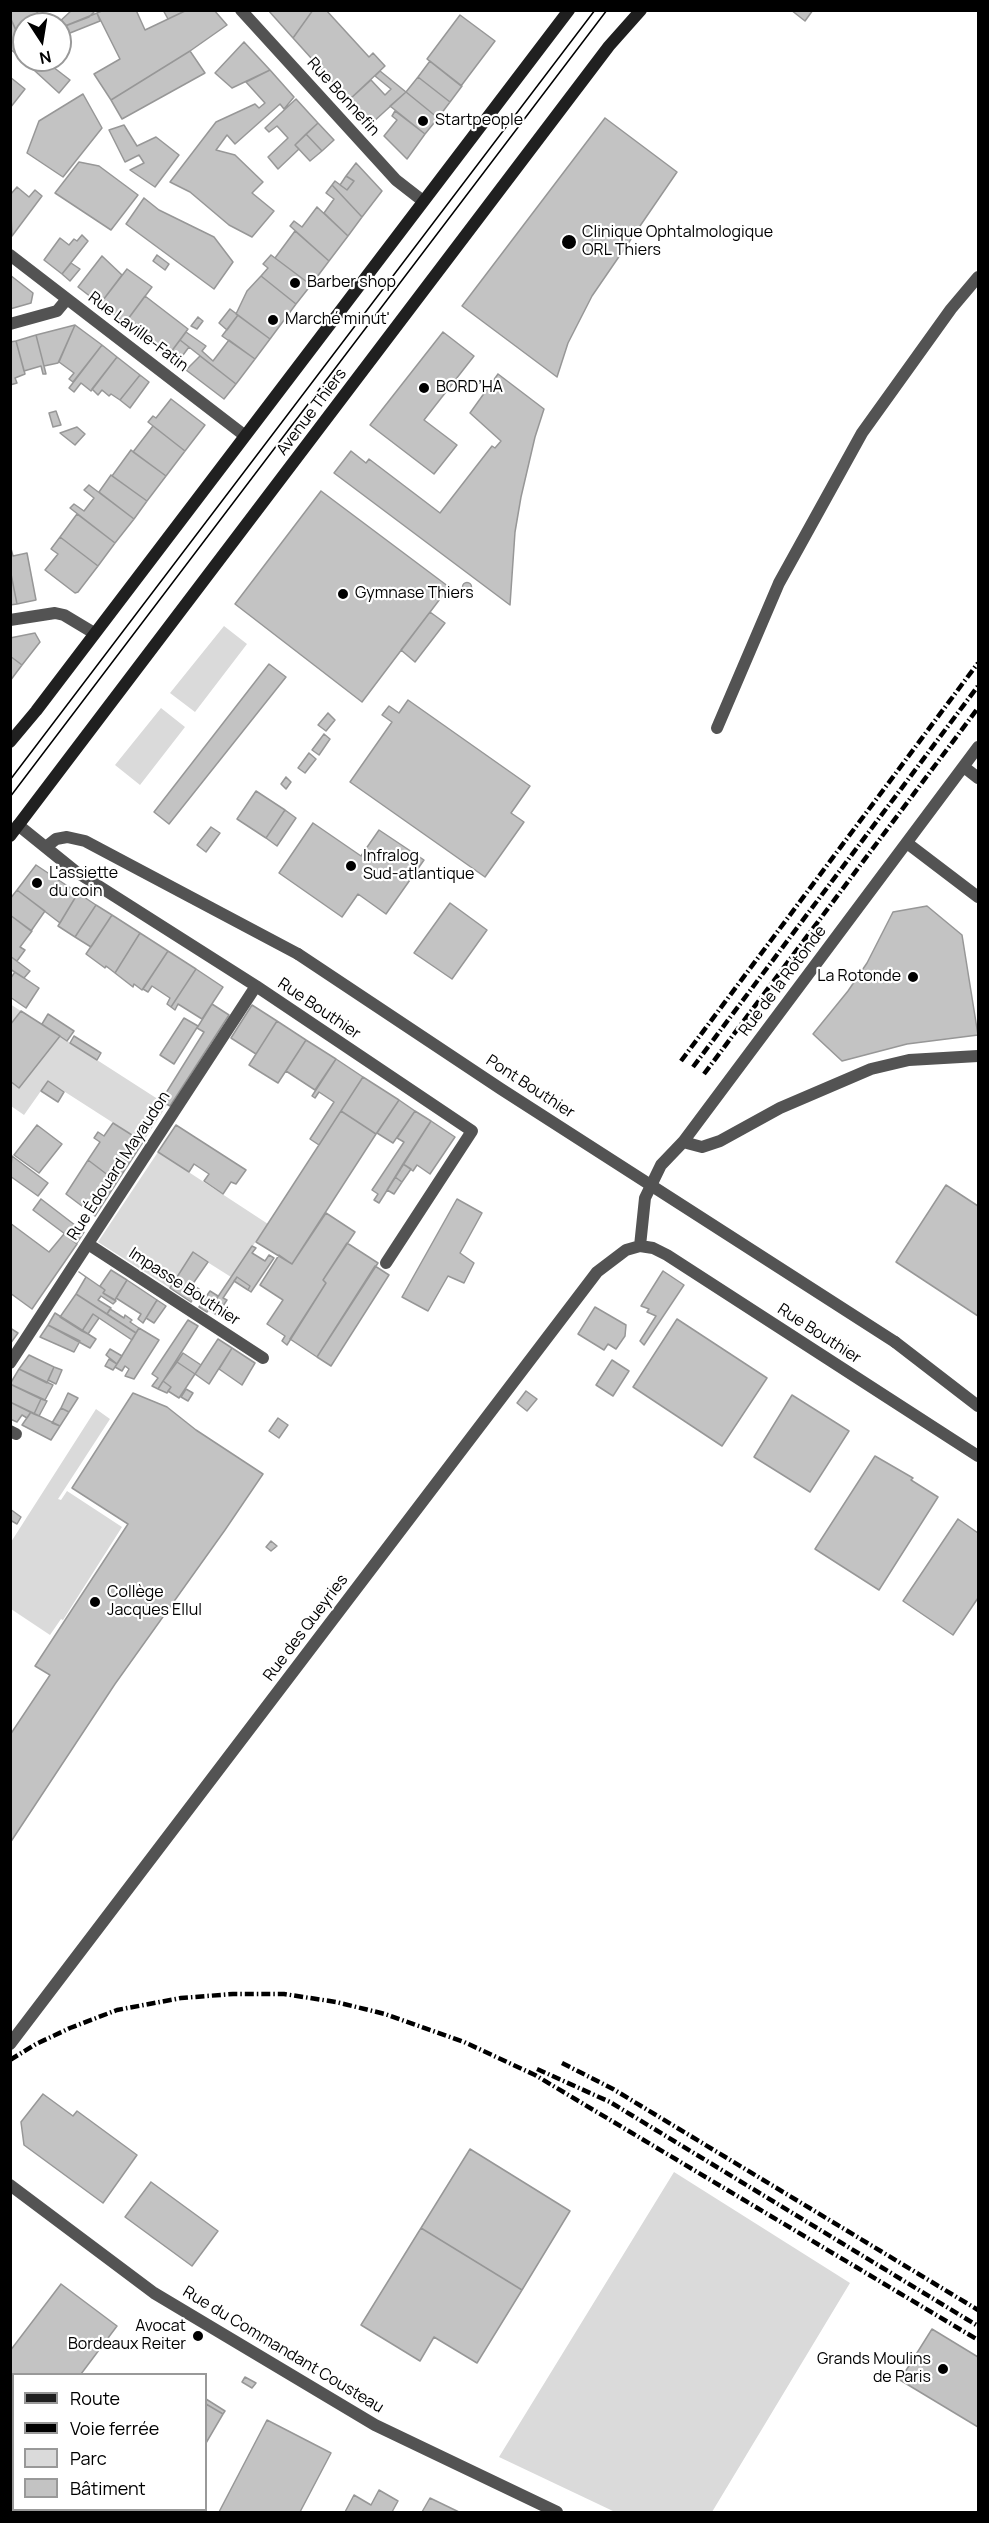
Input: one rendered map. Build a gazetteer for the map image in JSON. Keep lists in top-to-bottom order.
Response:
{
  "streets": {
    "street": [
      "Rue Bonnefin",
      "Rue Laville-Fatin",
      "Avenue Thiers",
      "Rue de la Rotonde",
      "Rue Bouthier",
      "Pont Bouthier",
      "Rue Édouard Mayaudon",
      "Impasse Bouthier",
      "Rue des Queyries",
      "Rue du Commandant Cousteau"
    ]
  },
  "crossings": [
    ["Avenue Thiers", "Rue Bouthier"],
    ["Rue de la Rotonde", "Rue Bouthier"],
    ["Rue de la Rotonde", "Rue des Queyries"],
    ["Rue Bouthier", "Pont Bouthier"],
    ["Rue Bouthier", "Rue Édouard Mayaudon"],
    ["Rue Bouthier", "Rue des Queyries"],
    ["Rue Édouard Mayaudon", "Impasse Bouthier"]
  ],
  "places": [
    "Startpeople",
    "Clinique Ophtalmologique ORL Thiers",
    "Barber shop",
    "Marché minut'",
    "BORD’HA",
    "Gymnase Thiers",
    "Infralog Sud-atlantique",
    "L'assiette du coin",
    "La Rotonde",
    "Collège Jacques Ellul",
    "Avocat Bordeaux Reiter",
    "Grands Moulins de Paris"
  ],
  "legend": [
    "Route",
    "Voie ferrée",
    "Parc",
    "Bâtiment"
  ],
  "north": "bottom"
}
